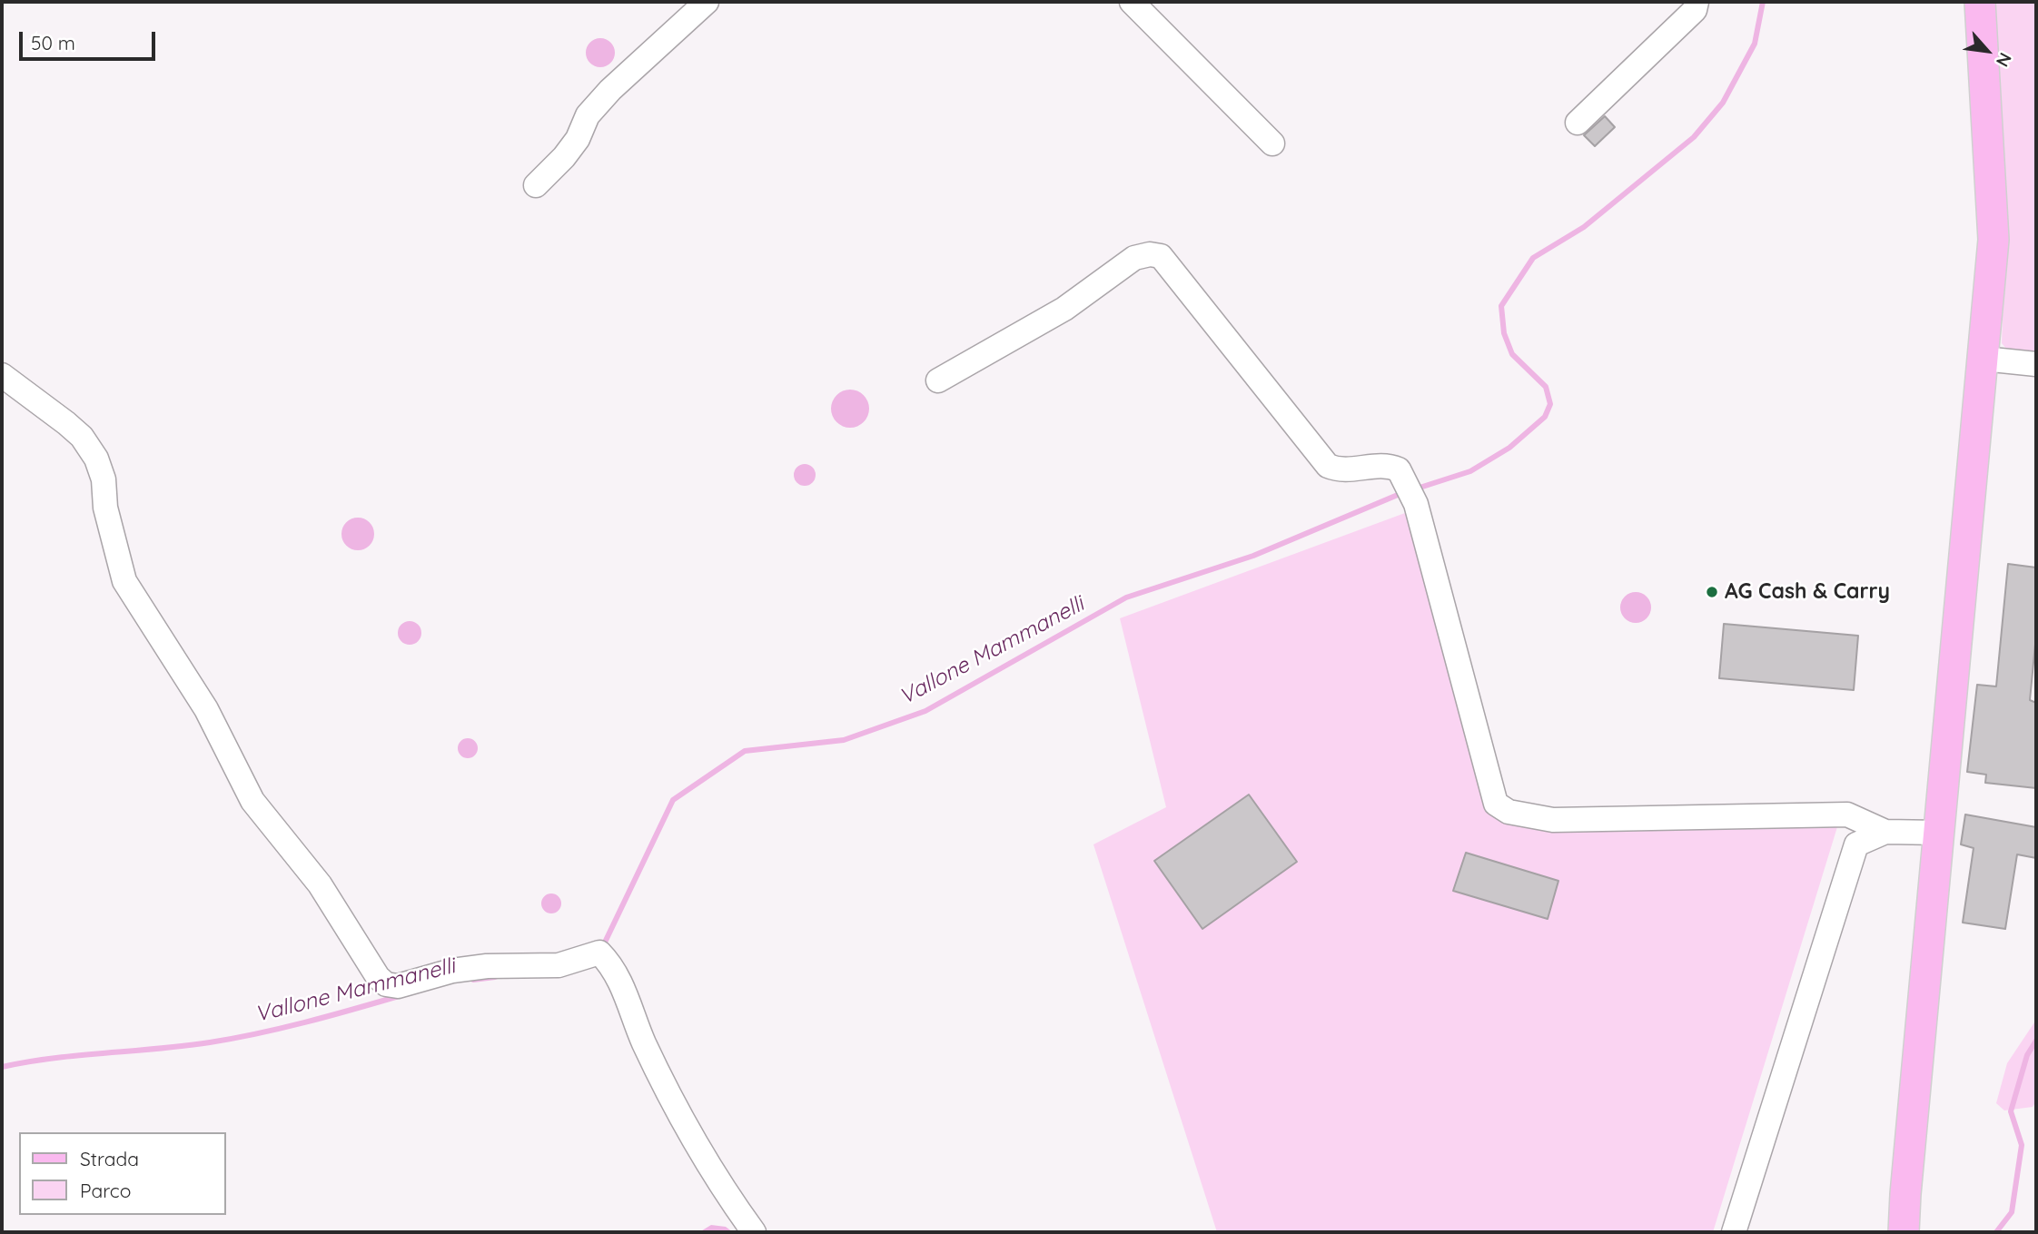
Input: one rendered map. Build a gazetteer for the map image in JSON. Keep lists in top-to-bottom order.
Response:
{
  "water": ["Vallone Mammanelli"],
  "places": ["AG Cash & Carry"],
  "legend": ["Strada", "Parco"],
  "scale_bar": "50 m",
  "north": "bottom right"
}
